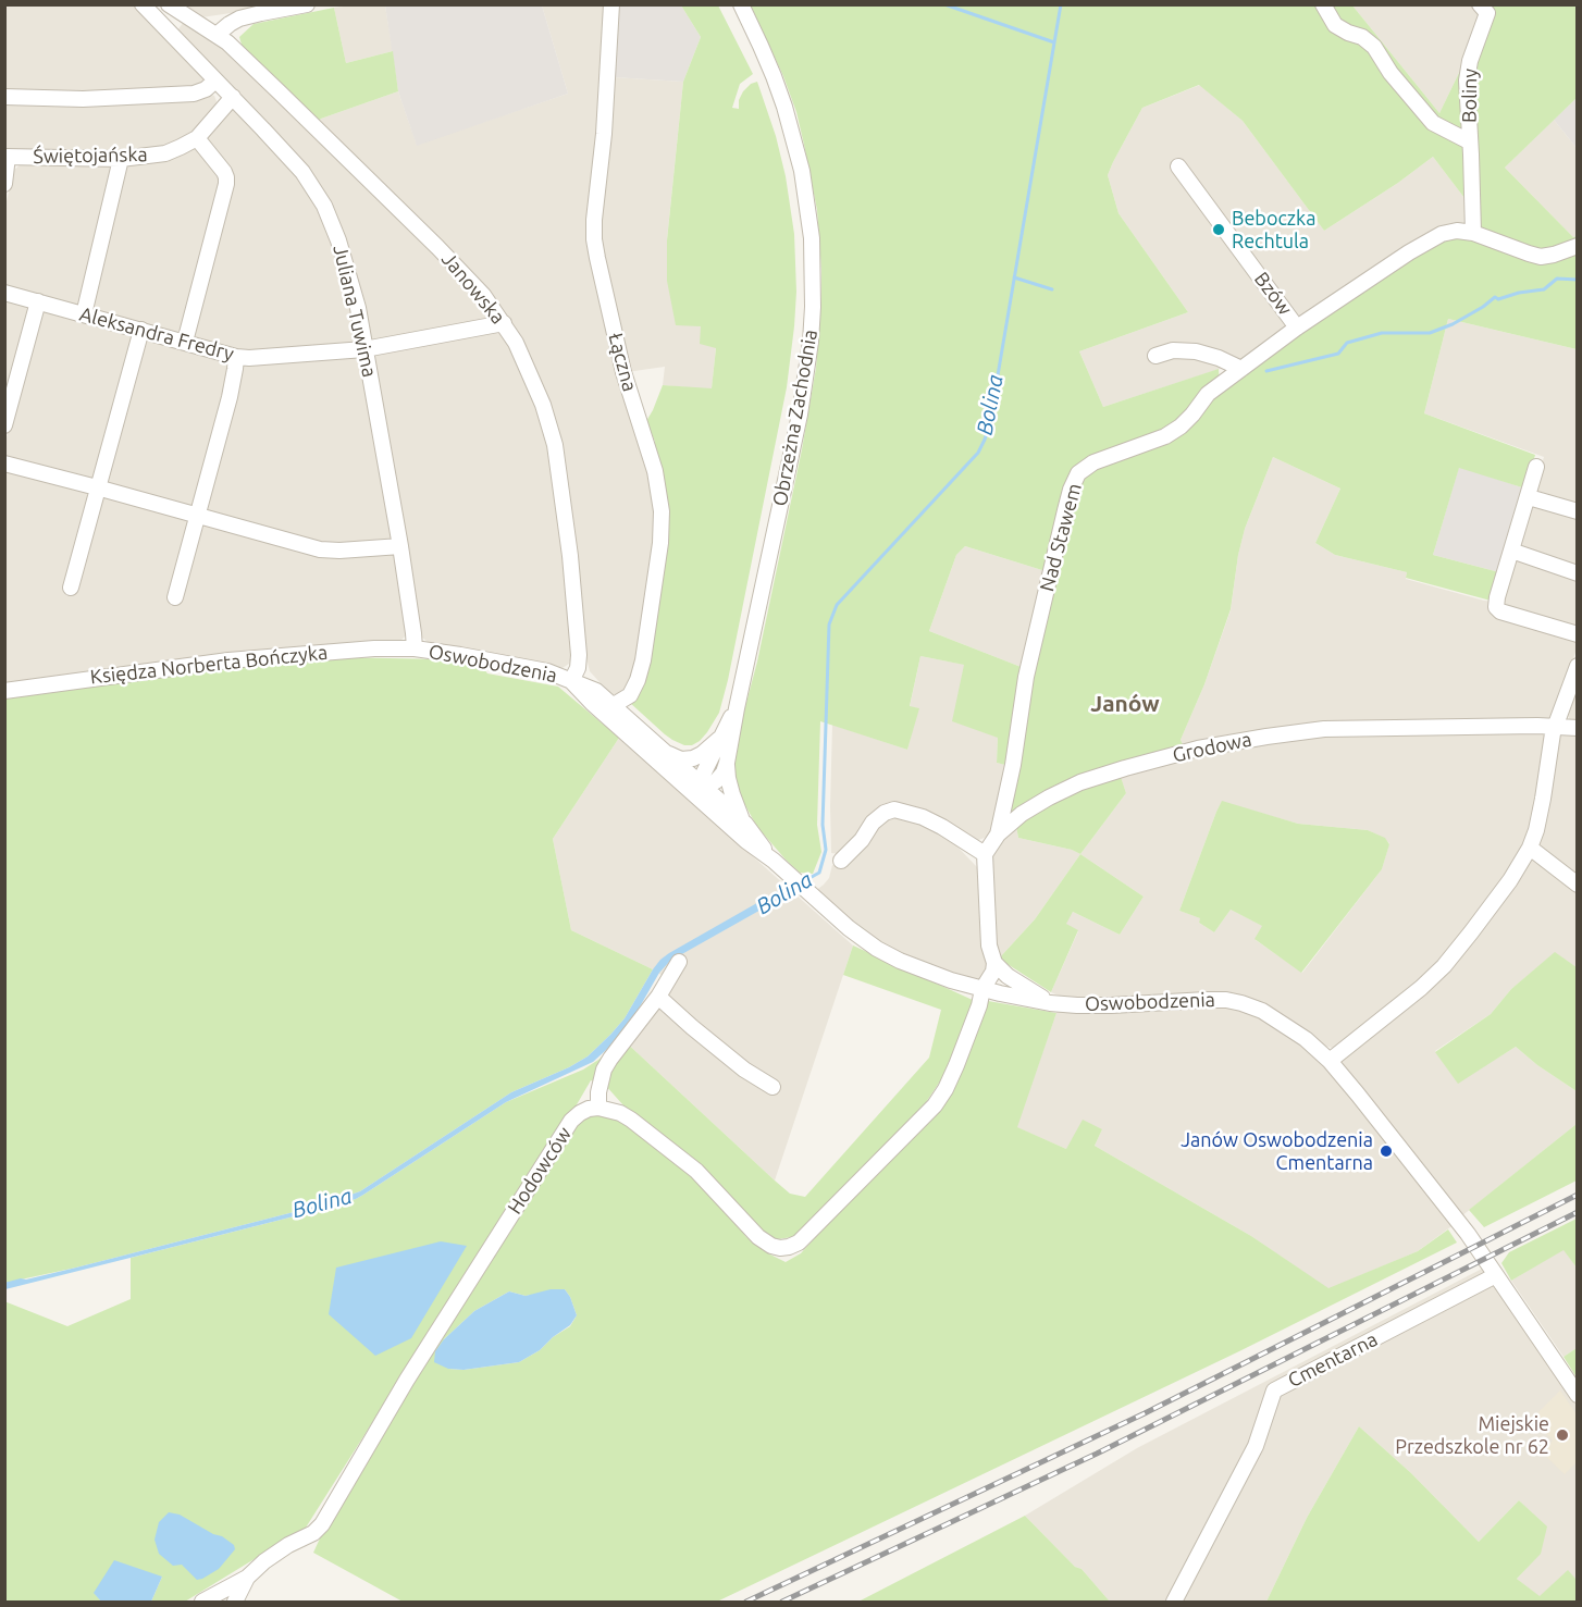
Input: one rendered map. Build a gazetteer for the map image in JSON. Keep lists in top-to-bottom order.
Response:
{
  "streets": {
    "street": [
      "Boliny",
      "Świętojańska",
      "Janowska",
      "Bzów",
      "Juliana Tuwima",
      "Aleksandra Fredry",
      "Łączna",
      "Obrzeżna Zachodnia",
      "Nad Stawem",
      "Oswobodzenia",
      "Księdza Norberta Bończyka",
      "Grodowa",
      "Hodowców",
      "Cmentarna"
    ]
  },
  "crossings": [
    ["Świętojańska", "Juliana Tuwima"],
    ["Janowska", "Aleksandra Fredry"],
    ["Janowska", "Oswobodzenia"],
    ["Bzów", "Nad Stawem"],
    ["Juliana Tuwima", "Aleksandra Fredry"],
    ["Juliana Tuwima", "Oswobodzenia"],
    ["Juliana Tuwima", "Księdza Norberta Bończyka"],
    ["Łączna", "Oswobodzenia"],
    ["Obrzeżna Zachodnia", "Oswobodzenia"],
    ["Nad Stawem", "Grodowa"],
    ["Oswobodzenia", "Księdza Norberta Bończyka"],
    ["Oswobodzenia", "Cmentarna"]
  ],
  "districts": ["Janów"],
  "water": ["Bolina"],
  "places": ["Beboczka Rechtula", "Janów Oswobodzenia Cmentarna", "Miejskie Przedszkole nr 62"]
}
